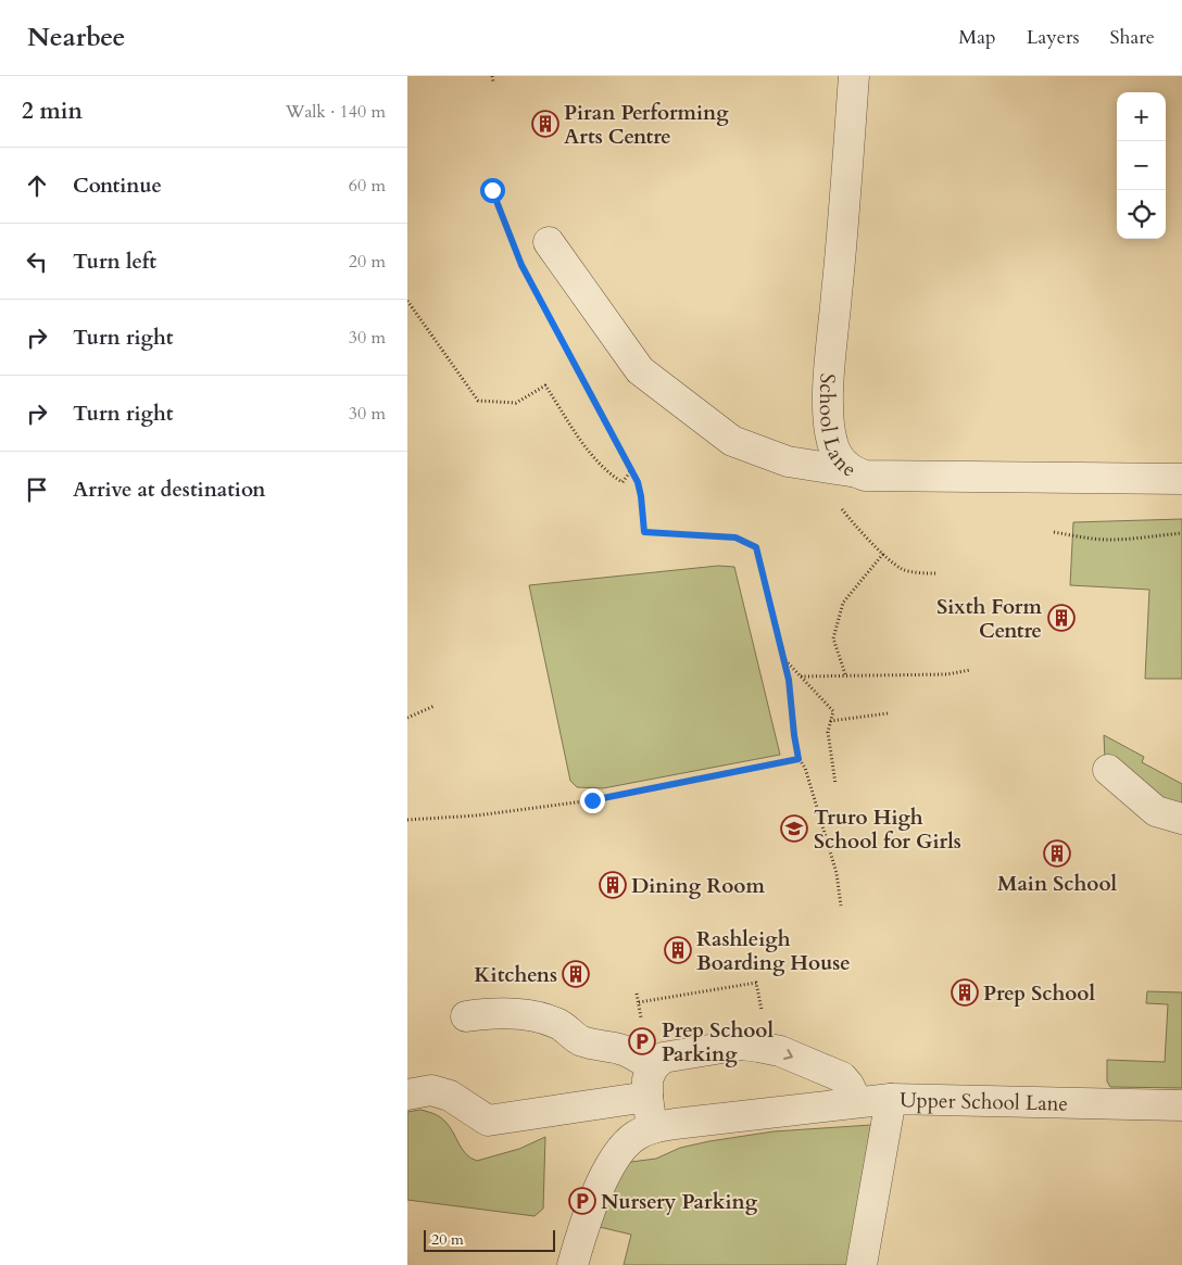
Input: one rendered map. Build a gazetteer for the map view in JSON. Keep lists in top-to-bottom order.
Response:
{
  "streets": {
    "street": ["School Lane", "Upper School Lane"]
  },
  "places": {
    "building": [
      "Piran Performing Arts Centre",
      "Sixth Form Centre",
      "Main School",
      "Dining Room",
      "Rashleigh Boarding House",
      "Kitchens",
      "Prep School"
    ],
    "school or university": ["Truro High School for Girls"],
    "parking": ["Prep School Parking", "Nursery Parking"]
  },
  "scale_bar": "20 m",
  "page": {
    "header": "Nearbee",
    "nav": ["Map", "Layers", "Share"],
    "heading": ["2 min", "Walk · 140 m"],
    "map_buttons": ["+", "−"],
    "list": [
      ["Continue", "60 m"],
      ["Turn left", "20 m"],
      ["Turn right", "30 m"],
      ["Turn right", "30 m"],
      "Arrive at destination"
    ],
    "scale": "20 m"
  }
}
